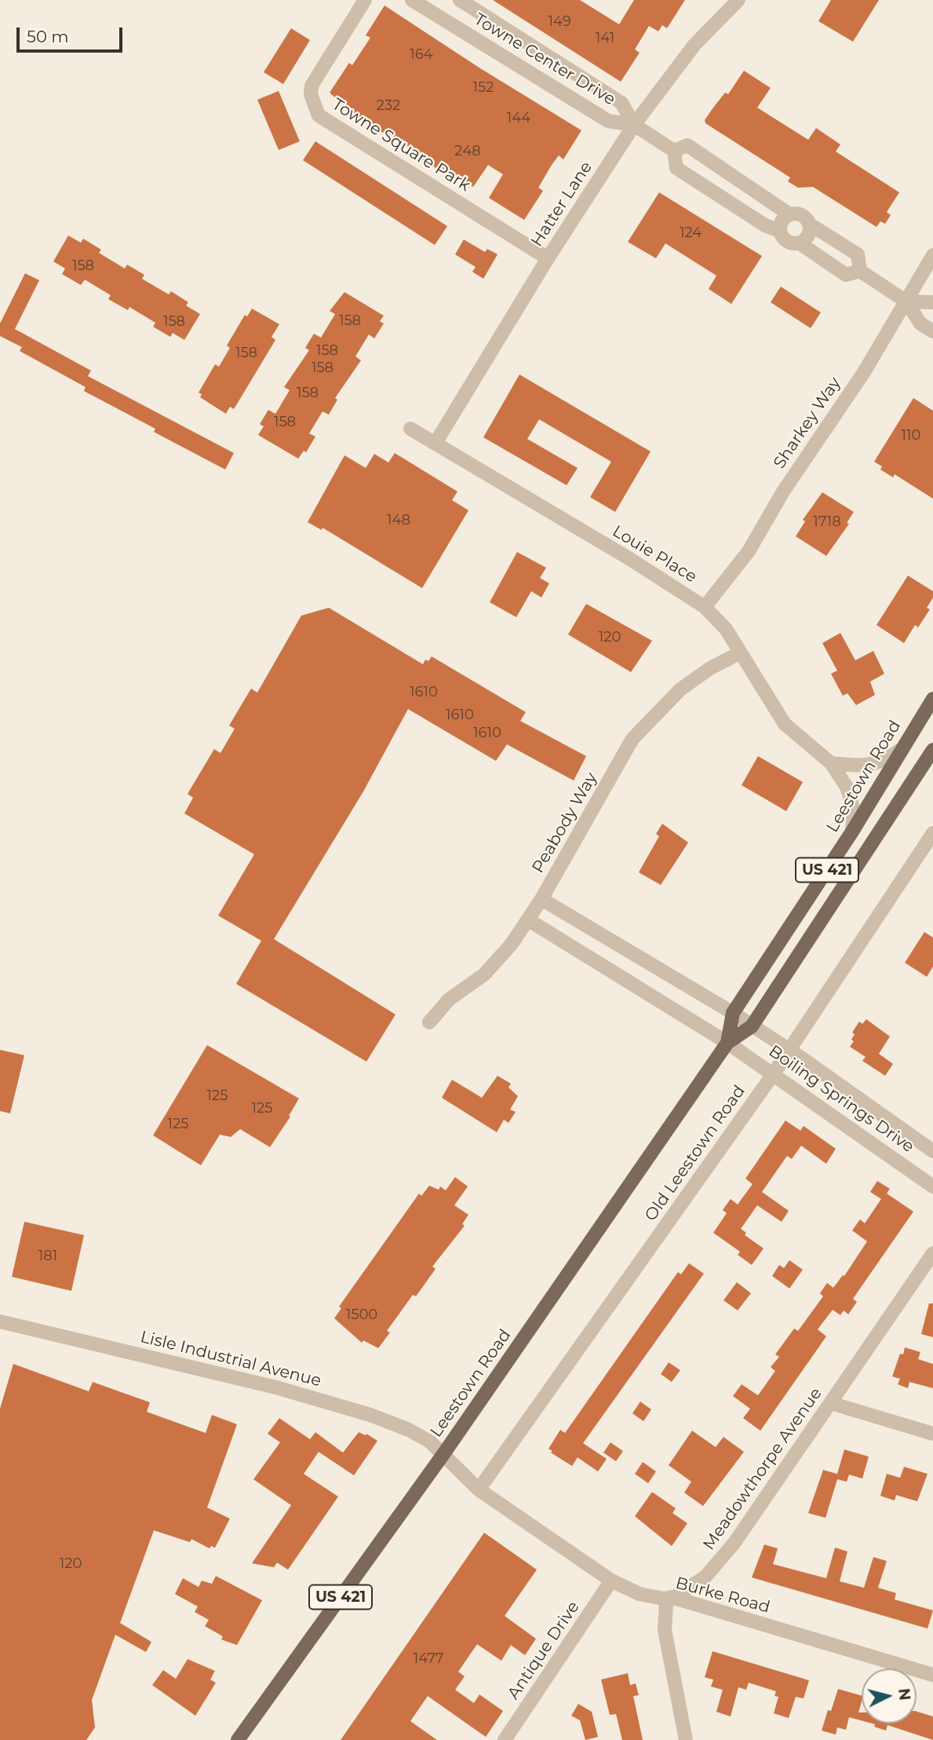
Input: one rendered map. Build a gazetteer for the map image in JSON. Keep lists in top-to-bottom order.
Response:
{
  "streets": {
    "main road": ["Leestown Road", "US 421"],
    "street": [
      "Towne Center Drive",
      "Towne Square Park",
      "Hatter Lane",
      "Sharkey Way",
      "Louie Place",
      "Peabody Way",
      "Boiling Springs Drive",
      "Old Leestown Road",
      "Lisle Industrial Avenue",
      "Meadowthorpe Avenue",
      "Burke Road",
      "Antique Drive"
    ]
  },
  "crossings": [
    ["Towne Center Drive", "Hatter Lane"],
    ["Towne Square Park", "Hatter Lane"],
    ["Hatter Lane", "Louie Place"],
    ["Sharkey Way", "Louie Place"],
    ["Louie Place", "Leestown Road"],
    ["Louie Place", "Peabody Way"],
    ["Leestown Road", "Boiling Springs Drive"],
    ["Leestown Road", "Lisle Industrial Avenue"],
    ["Leestown Road", "Burke Road"],
    ["Peabody Way", "Boiling Springs Drive"],
    ["Boiling Springs Drive", "Old Leestown Road"],
    ["Old Leestown Road", "Burke Road"],
    ["Lisle Industrial Avenue", "Burke Road"],
    ["Meadowthorpe Avenue", "Burke Road"],
    ["Burke Road", "Antique Drive"]
  ],
  "house_numbers": [
    "149",
    "141",
    "164",
    "152",
    "232",
    "144",
    "248",
    "124",
    "158",
    "158",
    "158",
    "158",
    "158",
    "158",
    "158",
    "158",
    "110",
    "148",
    "1718",
    "120",
    "1610",
    "1610",
    "1610",
    "125",
    "125",
    "125",
    "181",
    "1500",
    "120",
    "1477"
  ],
  "scale_bar": "50 m",
  "north": "right"
}
